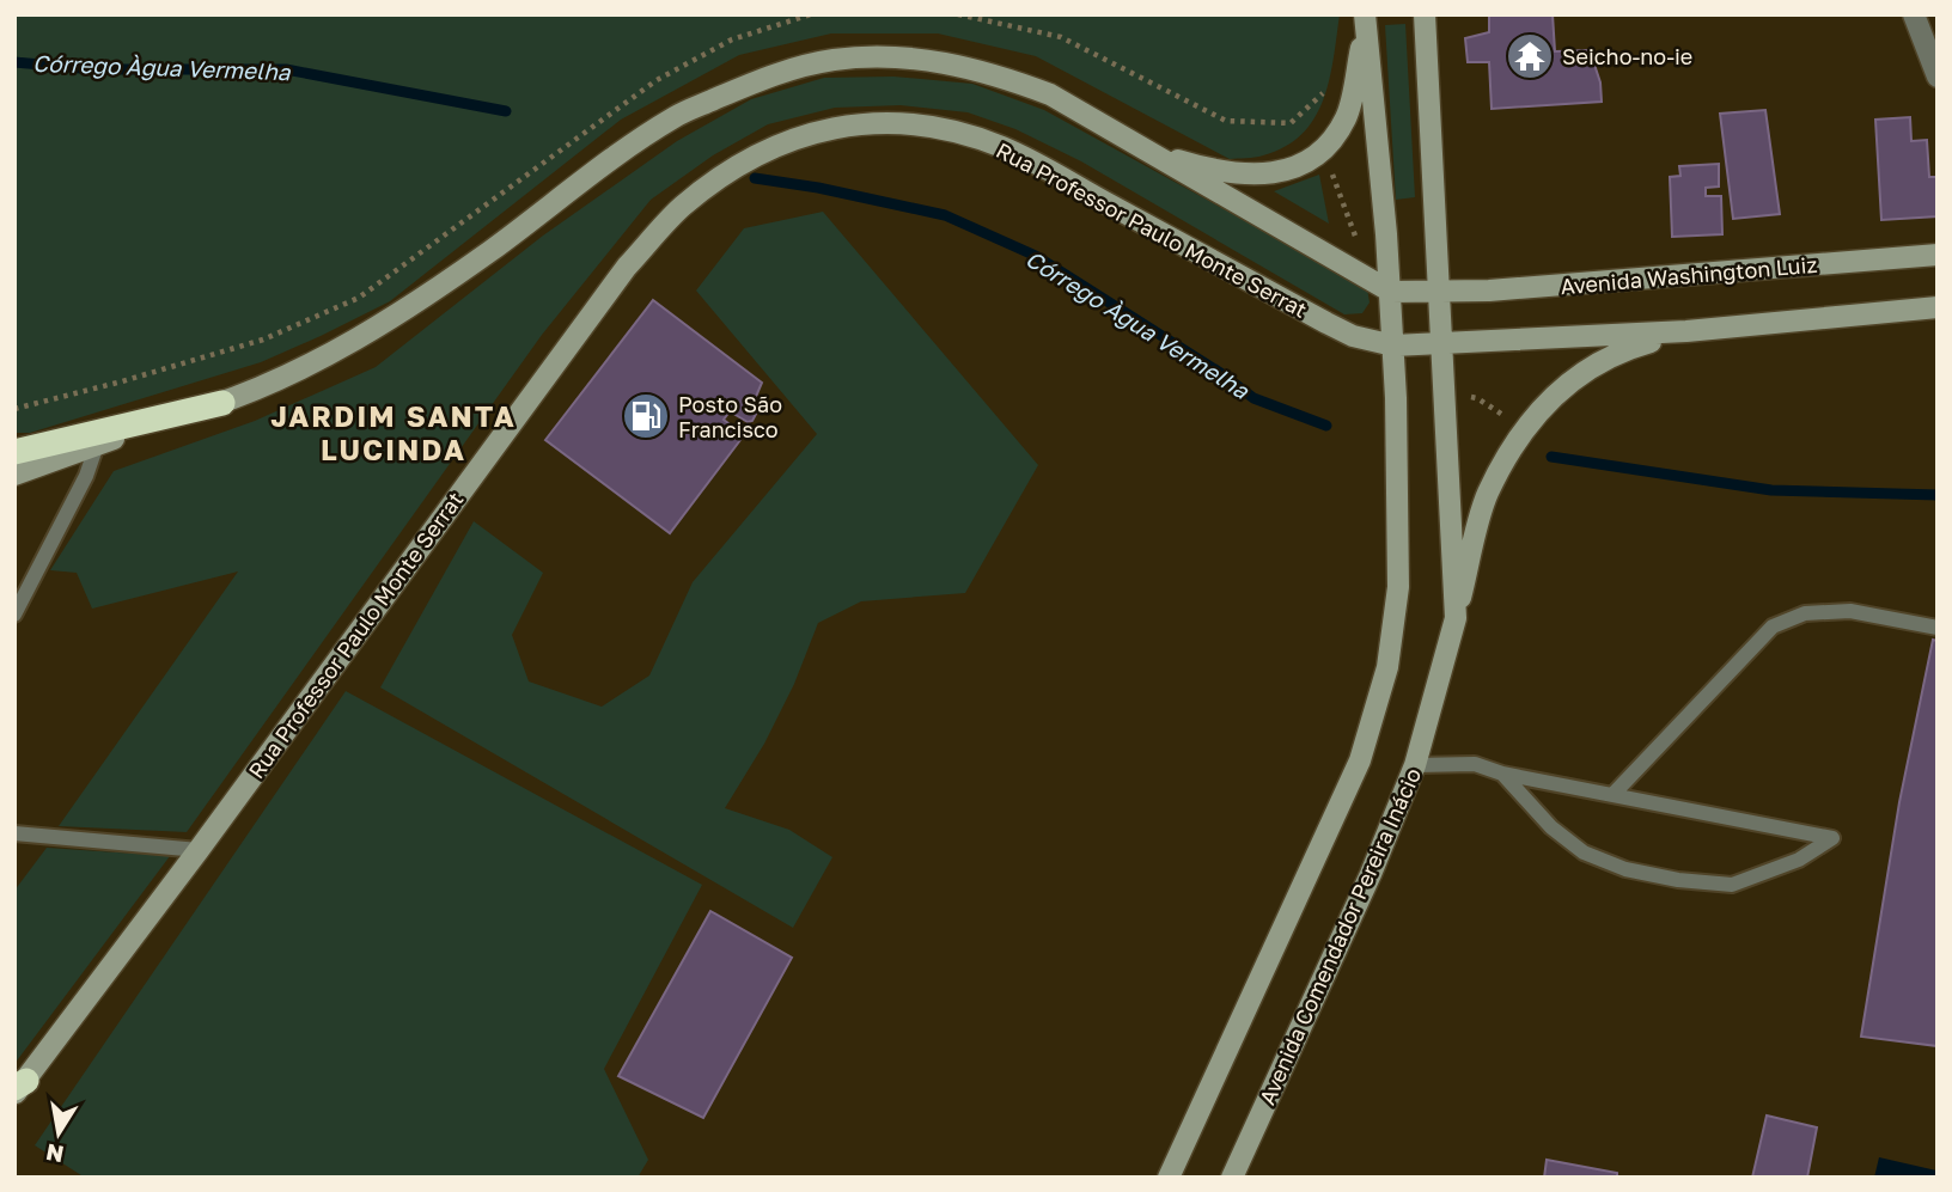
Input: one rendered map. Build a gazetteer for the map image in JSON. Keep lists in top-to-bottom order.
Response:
{
  "streets": {
    "main road": ["Rua Professor Paulo Monte Serrat", "Avenida Washington Luiz", "Avenida Comendador Pereira Inácio"]
  },
  "crossings": [
    ["Avenida Washington Luiz", "Avenida Comendador Pereira Inácio"]
  ],
  "districts": ["JARDIM SANTA LUCINDA"],
  "water": ["Córrego Àgua Vermelha"],
  "places": {
    "temple": ["Seicho-no-ie"],
    "fuel station": ["Posto São Francisco"]
  },
  "north": "bottom"
}
